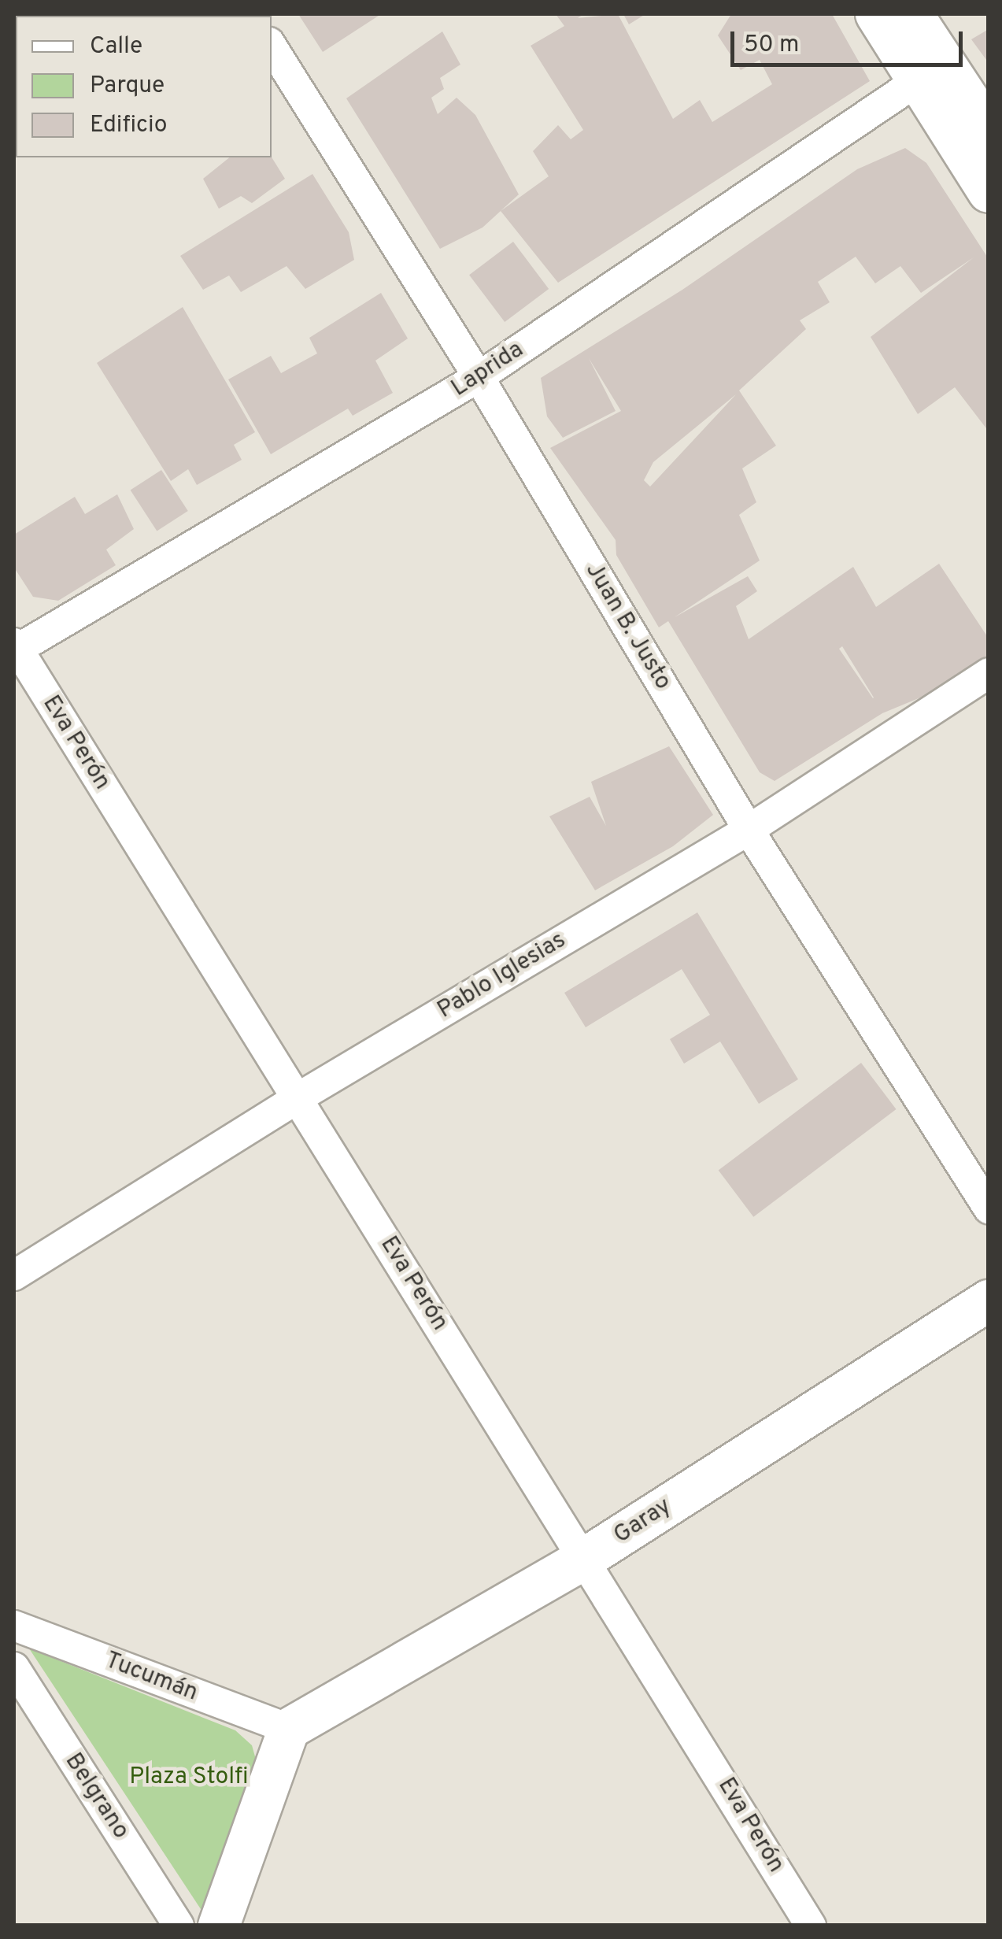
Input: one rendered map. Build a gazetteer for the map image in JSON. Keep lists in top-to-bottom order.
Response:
{
  "streets": {
    "street": [
      "Laprida",
      "Juan B. Justo",
      "Eva Perón",
      "Pablo Iglesias",
      "Garay",
      "Tucumán",
      "Belgrano"
    ]
  },
  "crossings": [
    ["Laprida", "Juan B. Justo"],
    ["Laprida", "Eva Perón"],
    ["Juan B. Justo", "Pablo Iglesias"],
    ["Eva Perón", "Pablo Iglesias"],
    ["Eva Perón", "Garay"],
    ["Garay", "Tucumán"]
  ],
  "parks": ["Plaza Stolfi"],
  "legend": ["Calle", "Parque", "Edificio"],
  "scale_bar": "50 m"
}
